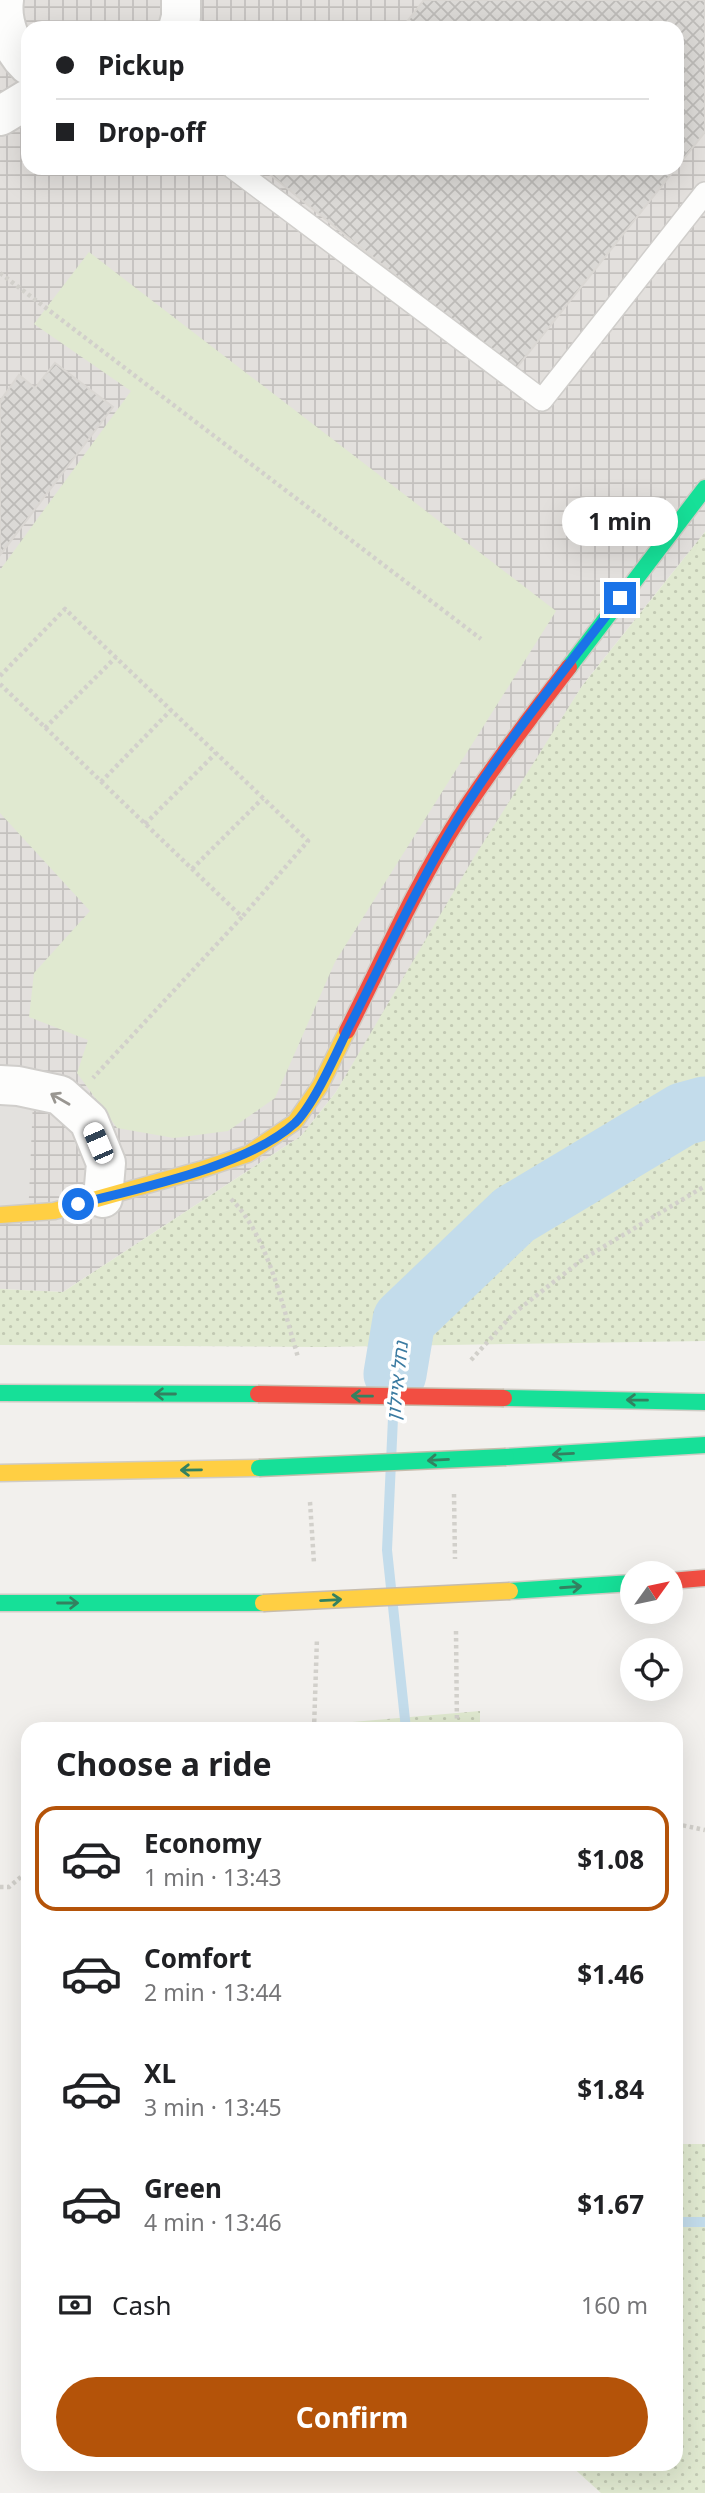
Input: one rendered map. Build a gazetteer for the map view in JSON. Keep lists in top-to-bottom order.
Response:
{
  "water": ["נחל איילון"],
  "north": "top right",
  "page": {
    "banner": ["Pickup", "Drop-off"],
    "bubble": "1 min",
    "heading": "Choose a ride",
    "list": [
      {
        "name": "Economy",
        "note": "1 min · 13:43",
        "value": "$1.08"
      },
      {
        "name": "Comfort",
        "note": "2 min · 13:44",
        "value": "$1.46"
      },
      {
        "name": "XL",
        "note": "3 min · 13:45",
        "value": "$1.84"
      },
      {
        "name": "Green",
        "note": "4 min · 13:46",
        "value": "$1.67"
      }
    ],
    "pay": ["Cash", "160 m"],
    "buttons": "Confirm"
  }
}
